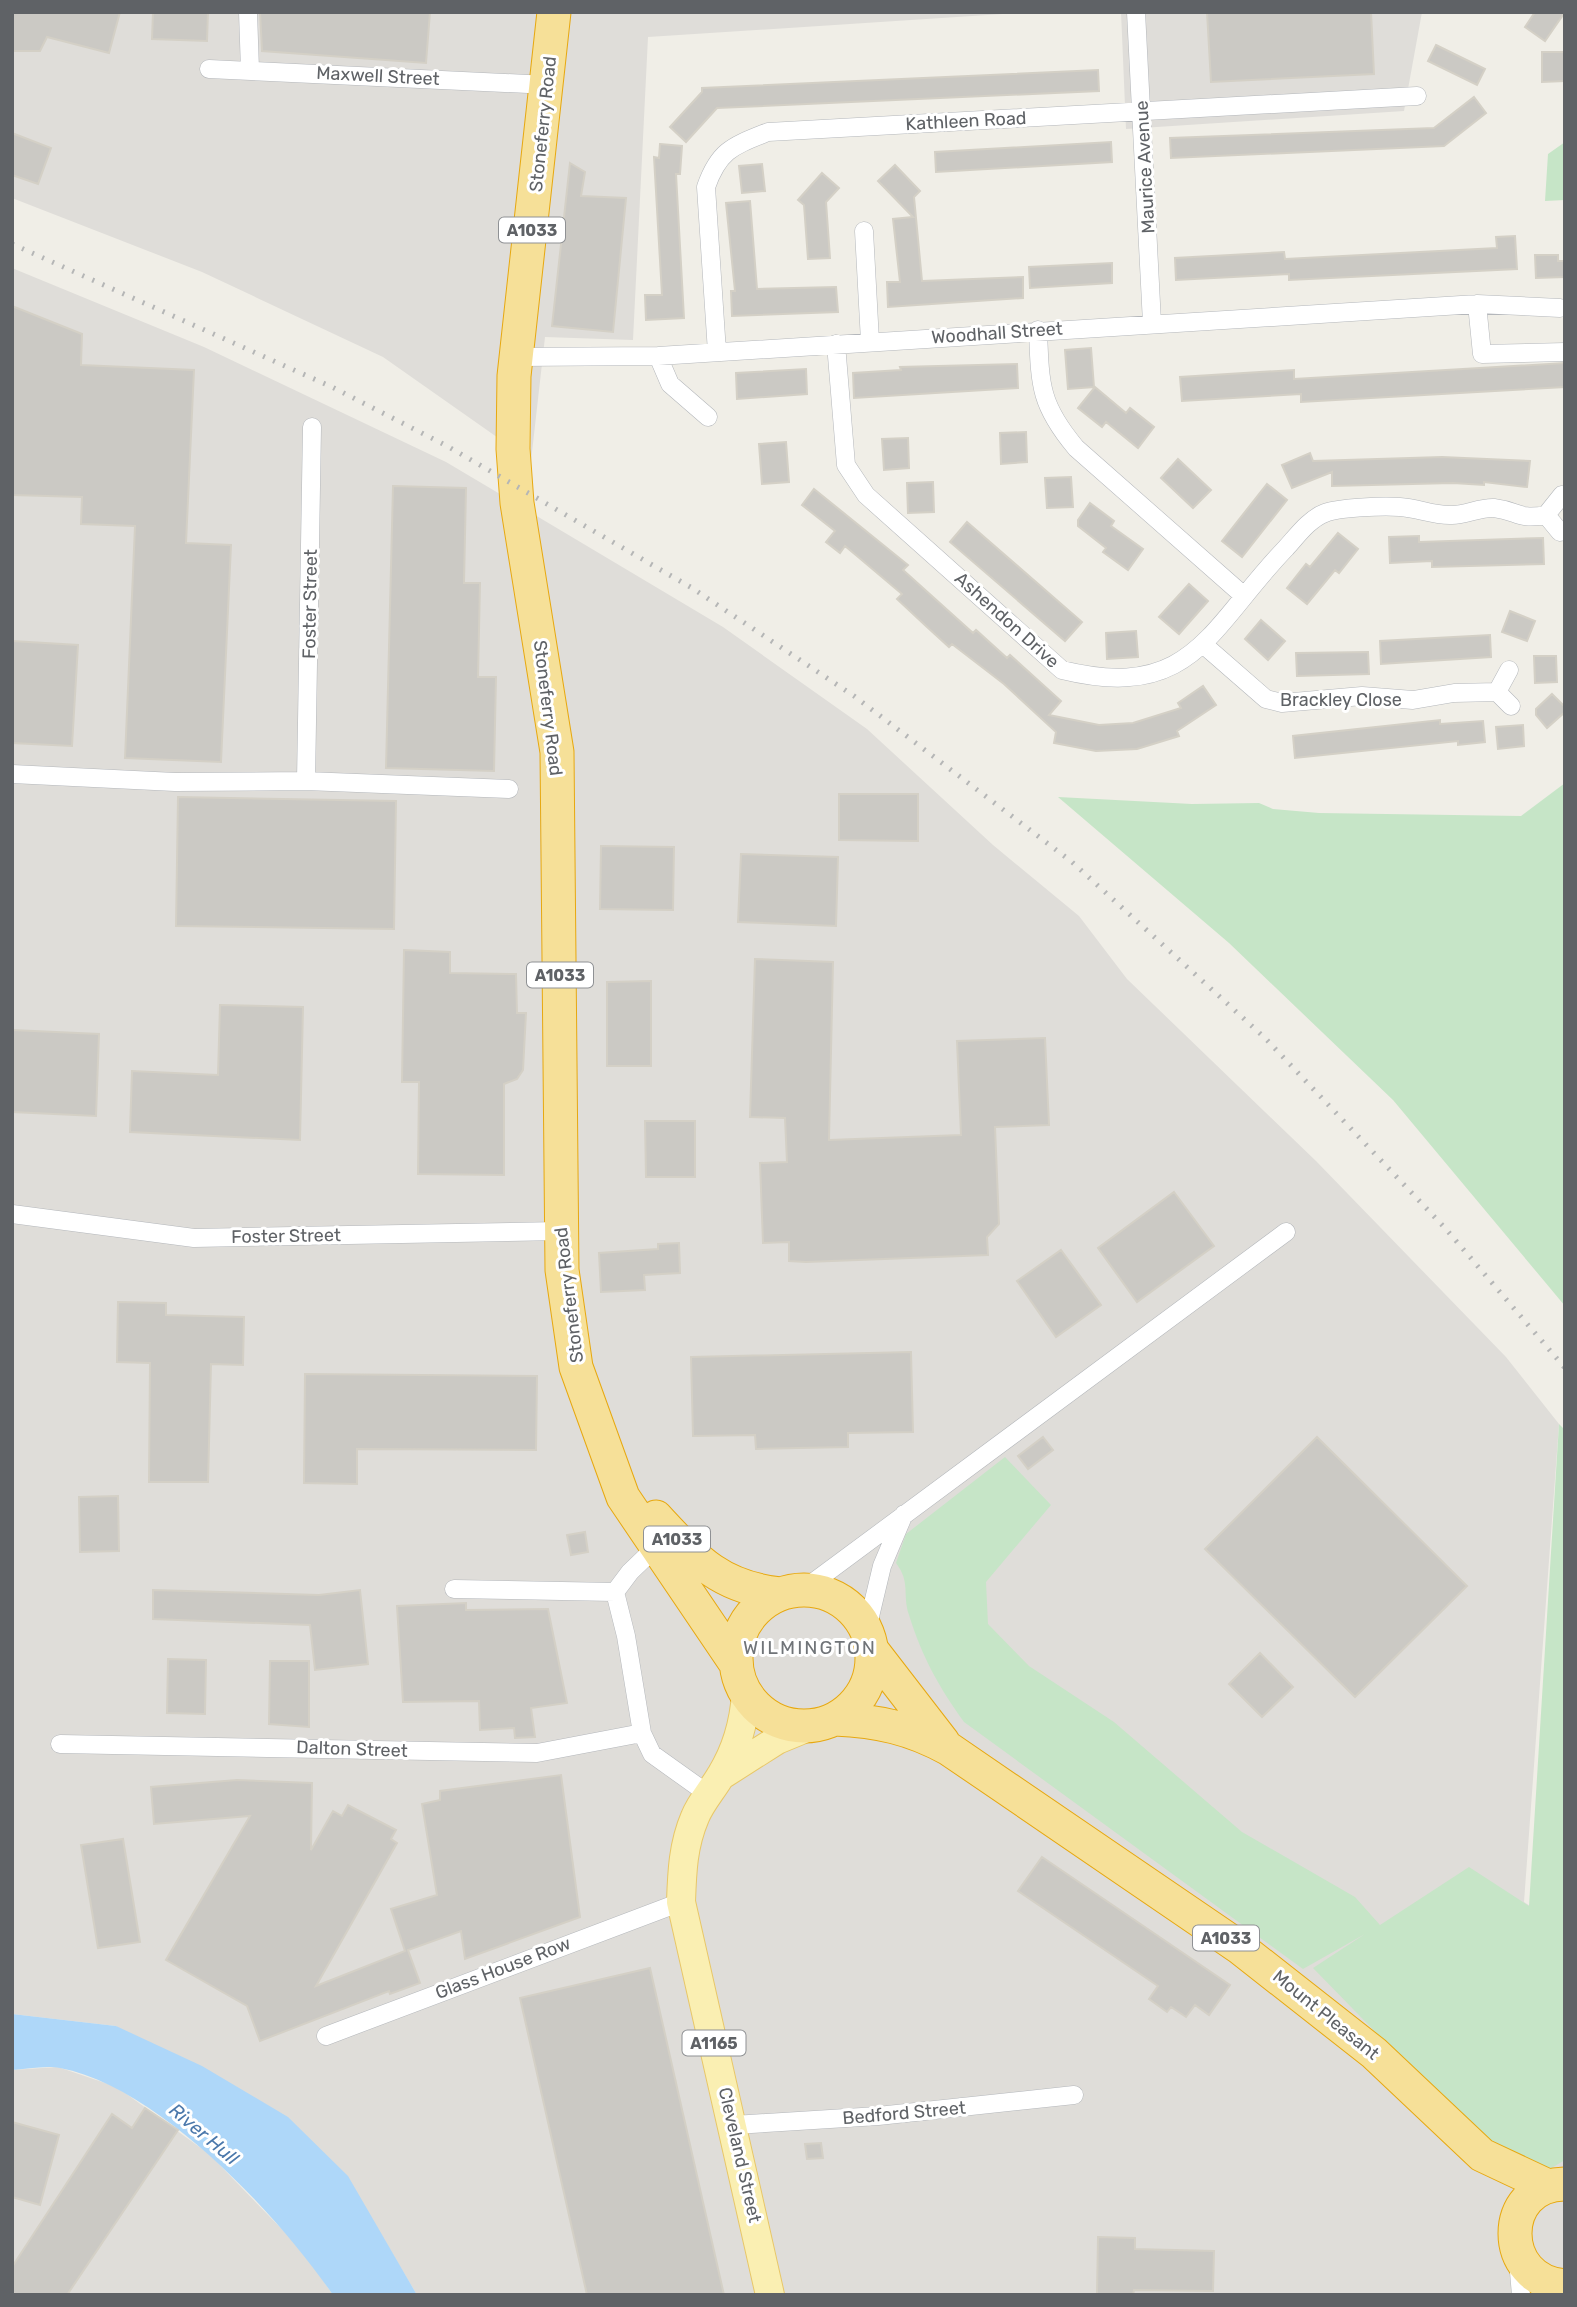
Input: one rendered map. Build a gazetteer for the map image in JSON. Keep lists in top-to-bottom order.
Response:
{
  "streets": {
    "highway": ["Stoneferry Road", "A1033", "Mount Pleasant"],
    "main road": ["A1165", "Cleveland Street"],
    "street": [
      "Maxwell Street",
      "Kathleen Road",
      "Maurice Avenue",
      "Woodhall Street",
      "Foster Street",
      "Ashendon Drive",
      "Brackley Close",
      "Dalton Street",
      "Glass House Row",
      "Bedford Street"
    ]
  },
  "crossings": [
    ["Maxwell Street", "Stoneferry Road"],
    ["Kathleen Road", "Maurice Avenue"],
    ["Kathleen Road", "Woodhall Street"],
    ["Stoneferry Road", "A1033"],
    ["Stoneferry Road", "Woodhall Street"],
    ["Stoneferry Road", "Foster Street"],
    ["Stoneferry Road", "Cleveland Street"],
    ["Maurice Avenue", "Woodhall Street"],
    ["A1033", "Mount Pleasant"],
    ["A1033", "Cleveland Street"],
    ["Woodhall Street", "Ashendon Drive"],
    ["Ashendon Drive", "Brackley Close"],
    ["Glass House Row", "Cleveland Street"],
    ["Bedford Street", "Cleveland Street"]
  ],
  "districts": ["WILMINGTON"],
  "water": ["River Hull"]
}
